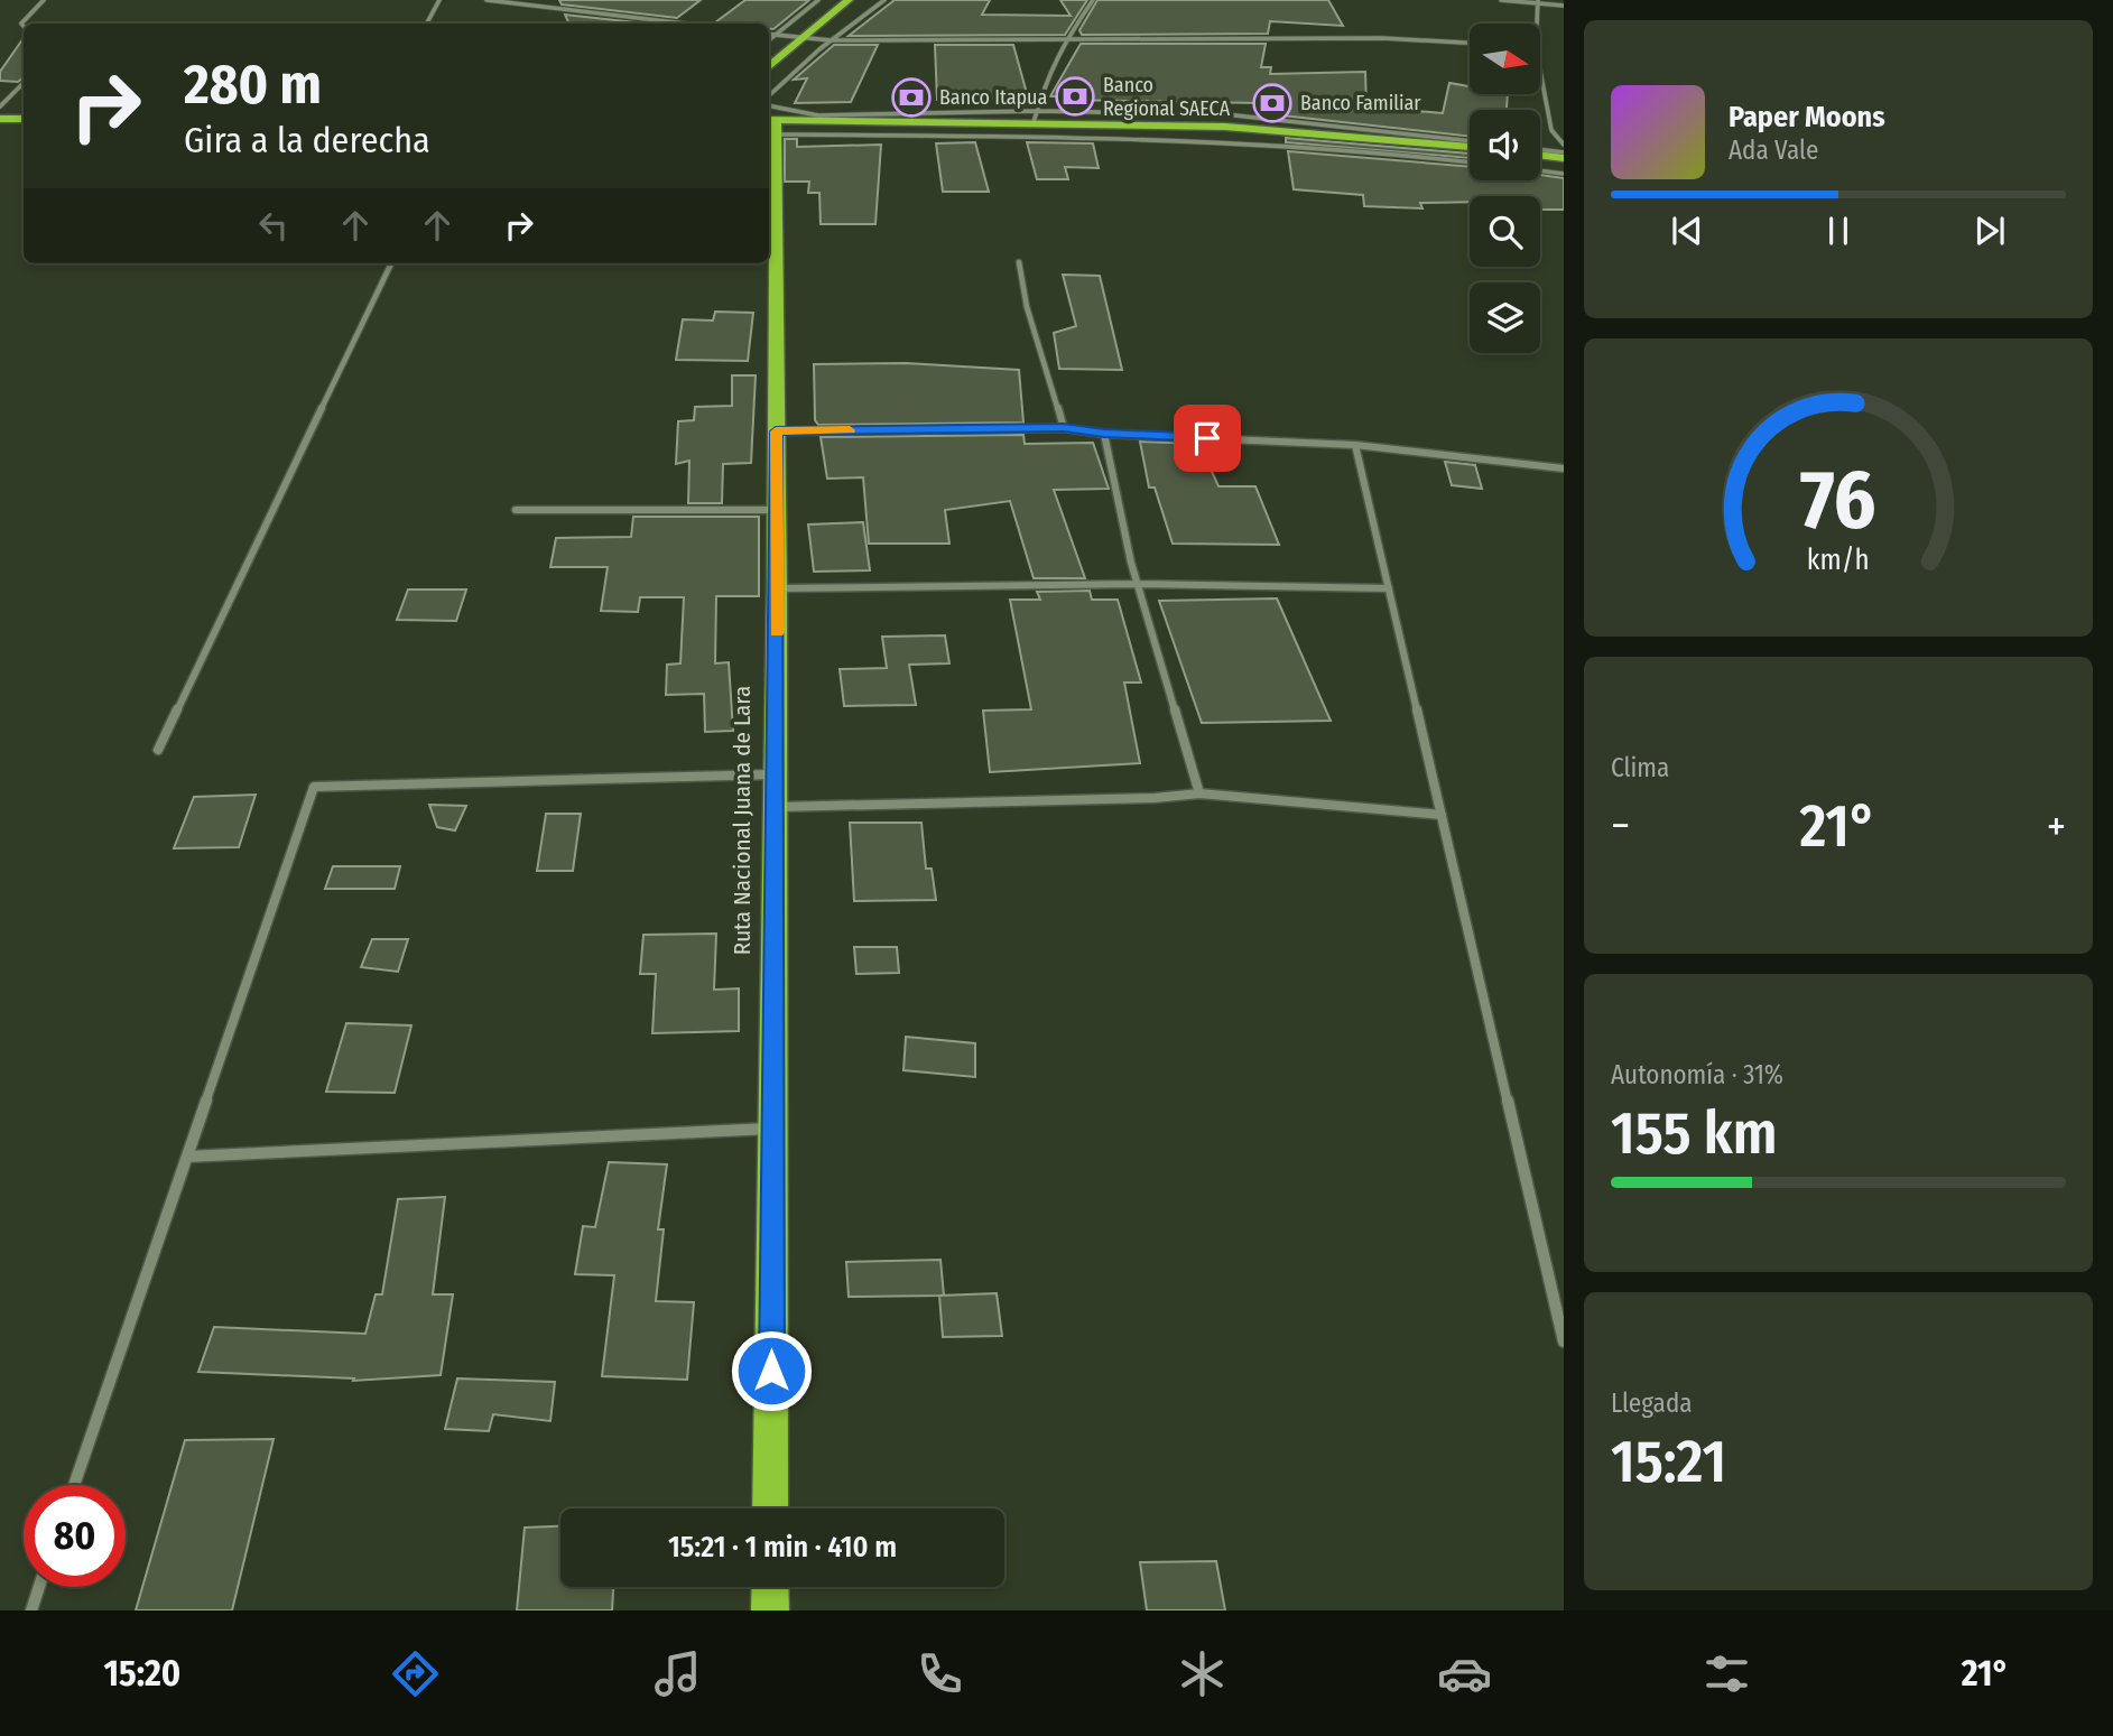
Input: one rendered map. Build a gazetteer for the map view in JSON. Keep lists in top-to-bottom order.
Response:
{
  "streets": {
    "highway": ["Ruta Nacional Juana de Lara"]
  },
  "places": {
    "bank": ["Banco Regional SAECA", "Banco Itapua", "Banco Familiar"]
  },
  "north": "right",
  "page": {
    "turn": ["280 m", "Gira a la derecha"],
    "song": ["Paper Moons", "Ada Vale"],
    "tile": [
      "Clima",
      ["Autonomía · 31%", "155 km"],
      ["Llegada", "15:21"]
    ],
    "heat": ["−", "21°", "+"],
    "limit": "80",
    "trip": "15:21 · 1 min · 410 m",
    "tabs": ["15:20", "21°"],
    "gauge": ["76", "km/h"]
  }
}
